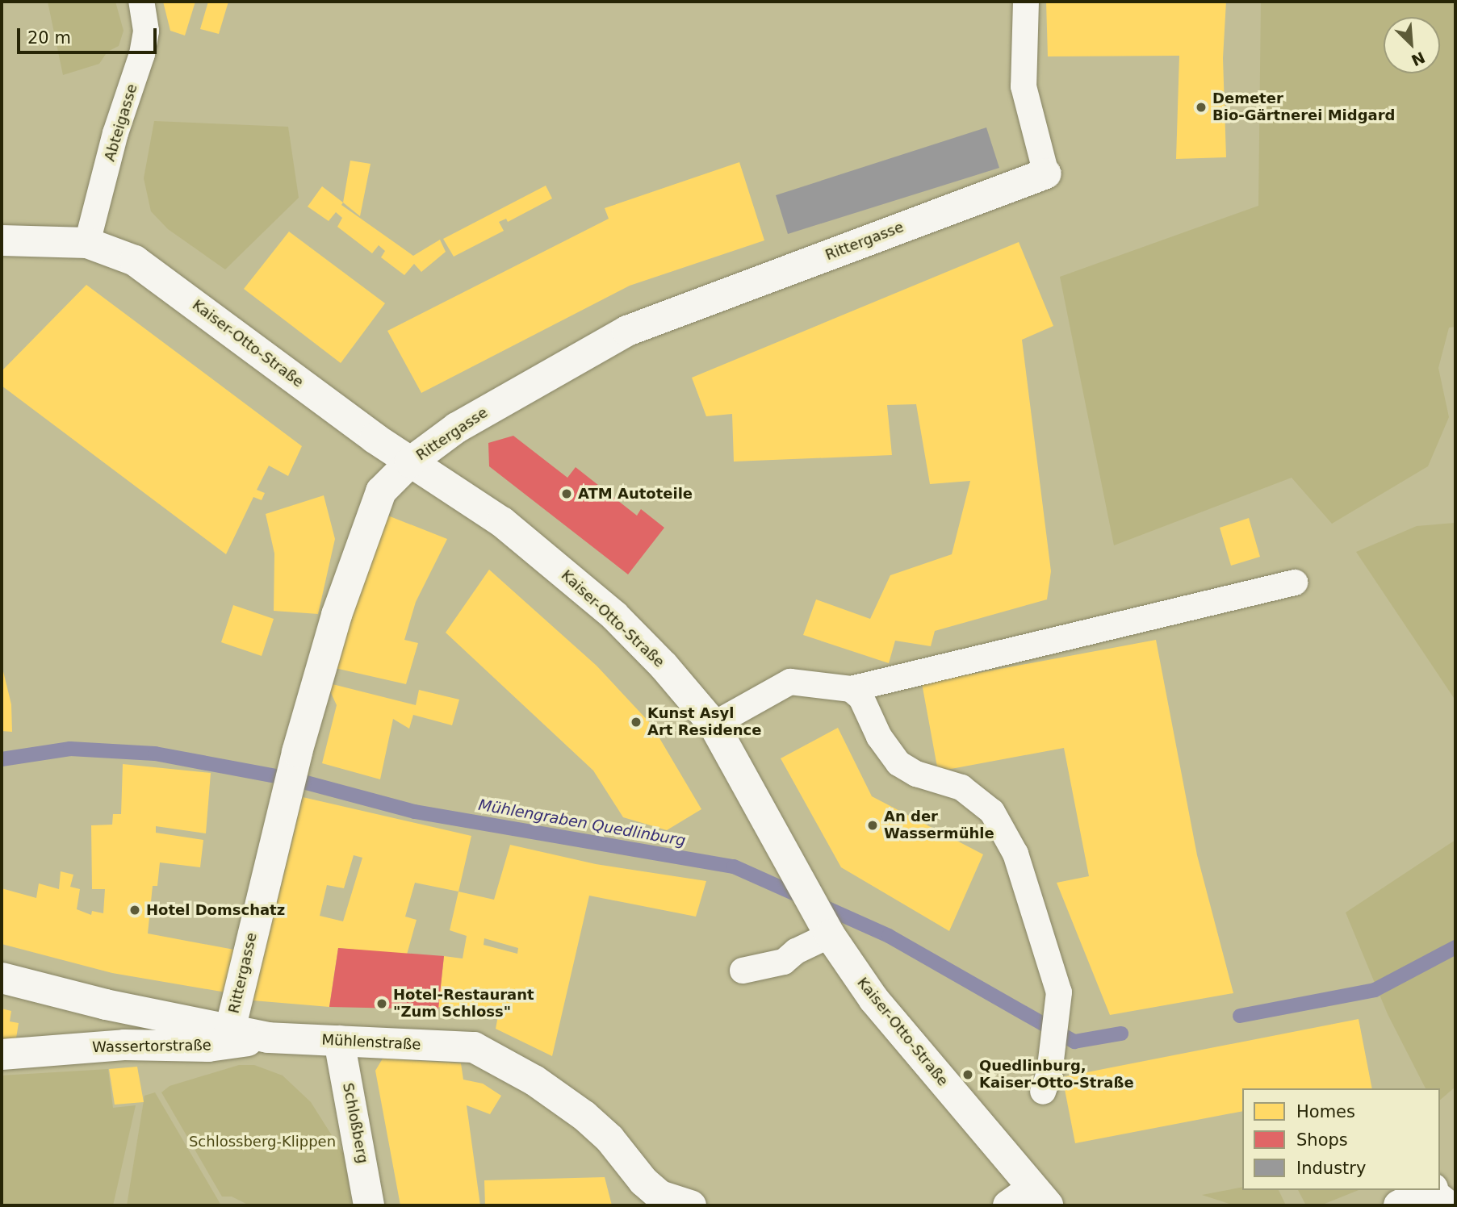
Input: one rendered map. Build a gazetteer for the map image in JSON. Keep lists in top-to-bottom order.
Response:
{
  "streets": {
    "street": [
      "Rittergasse",
      "Kaiser-Otto-Straße",
      "Mühlenstraße",
      "Wassertorstraße",
      "Schloßberg"
    ],
    "lane": ["Abteigasse"]
  },
  "crossings": [
    ["Abteigasse", "Kaiser-Otto-Straße"],
    ["Rittergasse", "Kaiser-Otto-Straße"],
    ["Rittergasse", "Mühlenstraße"],
    ["Mühlenstraße", "Wassertorstraße"],
    ["Mühlenstraße", "Schloßberg"]
  ],
  "water": ["Mühlengraben Quedlinburg"],
  "parks": ["Schlossberg-Klippen"],
  "places": [
    "Demeter Bio-Gärtnerei Midgard",
    "ATM Autoteile",
    "Kunst Asyl Art Residence",
    "An der Wassermühle",
    "Hotel Domschatz",
    "Hotel-Restaurant \"Zum Schloss\"",
    "Quedlinburg, Kaiser-Otto-Straße"
  ],
  "legend": ["Homes", "Shops", "Industry"],
  "scale_bar": "20 m",
  "north": "bottom right"
}
